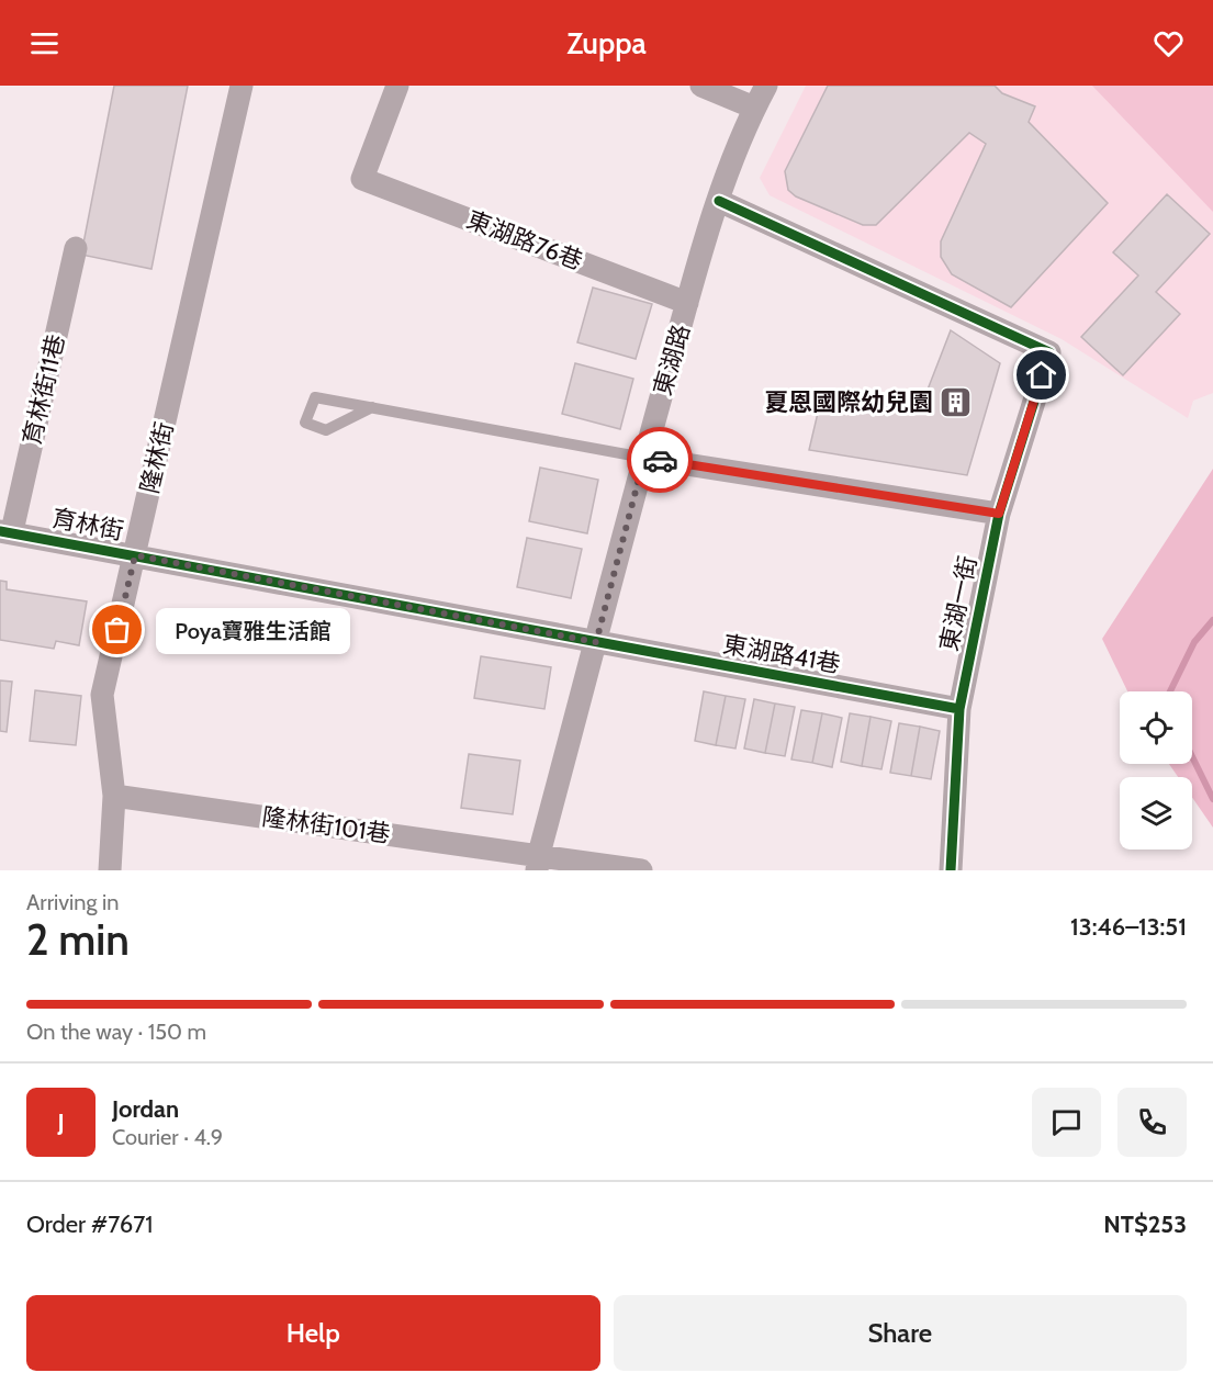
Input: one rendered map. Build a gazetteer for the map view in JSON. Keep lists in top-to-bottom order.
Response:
{
  "streets": {
    "street": [
      "東湖路76巷",
      "東湖路",
      "育林街11巷",
      "隆林街",
      "育林街",
      "東湖一街",
      "東湖路41巷",
      "隆林街101巷"
    ]
  },
  "crossings": [
    ["東湖路76巷", "東湖路"],
    ["東湖路", "育林街"],
    ["東湖路", "東湖一街"],
    ["東湖路", "東湖路41巷"],
    ["東湖路", "隆林街101巷"],
    ["育林街11巷", "育林街"],
    ["隆林街", "育林街"],
    ["隆林街", "隆林街101巷"],
    ["育林街", "東湖路41巷"],
    ["東湖一街", "東湖路41巷"]
  ],
  "places": {
    "building": ["夏恩國際幼兒園"],
    "other": ["Poya寶雅生活館"]
  },
  "page": {
    "header": "Zuppa",
    "bubble": "Poya寶雅生活館",
    "heading": ["2 min", "Arriving in", "13:46–13:51"],
    "panel": [
      "Jordan",
      "Courier · 4.9",
      "Order #7671",
      "NT$253"
    ],
    "bar": "On the way · 150 m",
    "round": "J",
    "buttons": ["Help", "Share"]
  }
}
